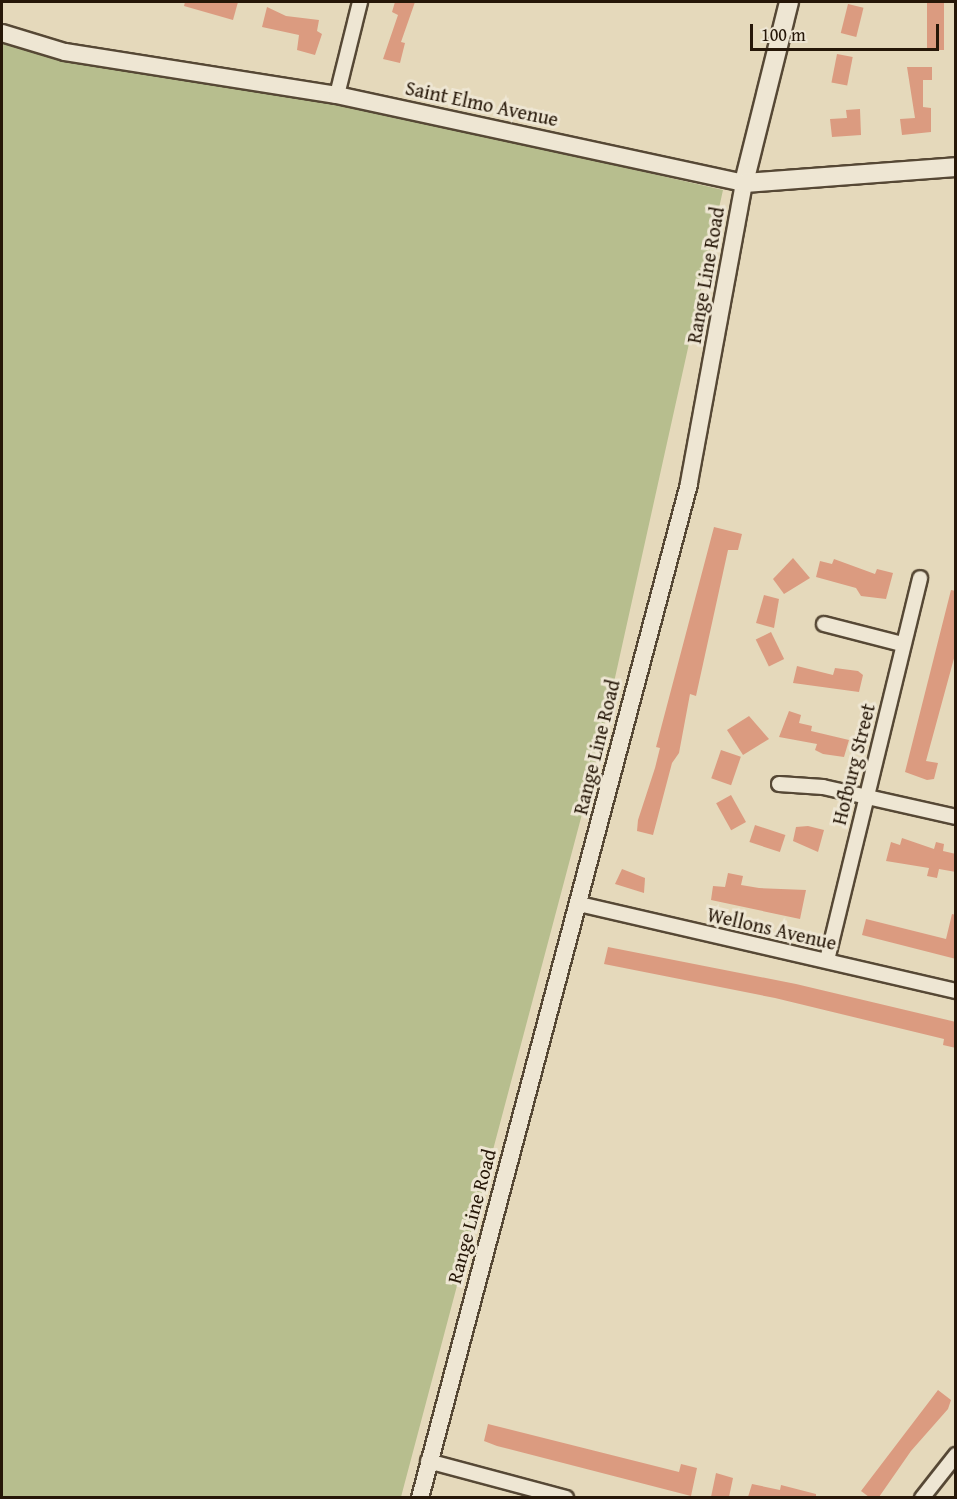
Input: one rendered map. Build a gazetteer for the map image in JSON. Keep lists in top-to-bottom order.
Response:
{
  "streets": {
    "main road": ["Saint Elmo Avenue", "Range Line Road"],
    "street": ["Hofburg Street", "Wellons Avenue"]
  },
  "crossings": [
    ["Saint Elmo Avenue", "Range Line Road"],
    ["Range Line Road", "Wellons Avenue"],
    ["Hofburg Street", "Wellons Avenue"]
  ],
  "scale_bar": "100 m"
}
